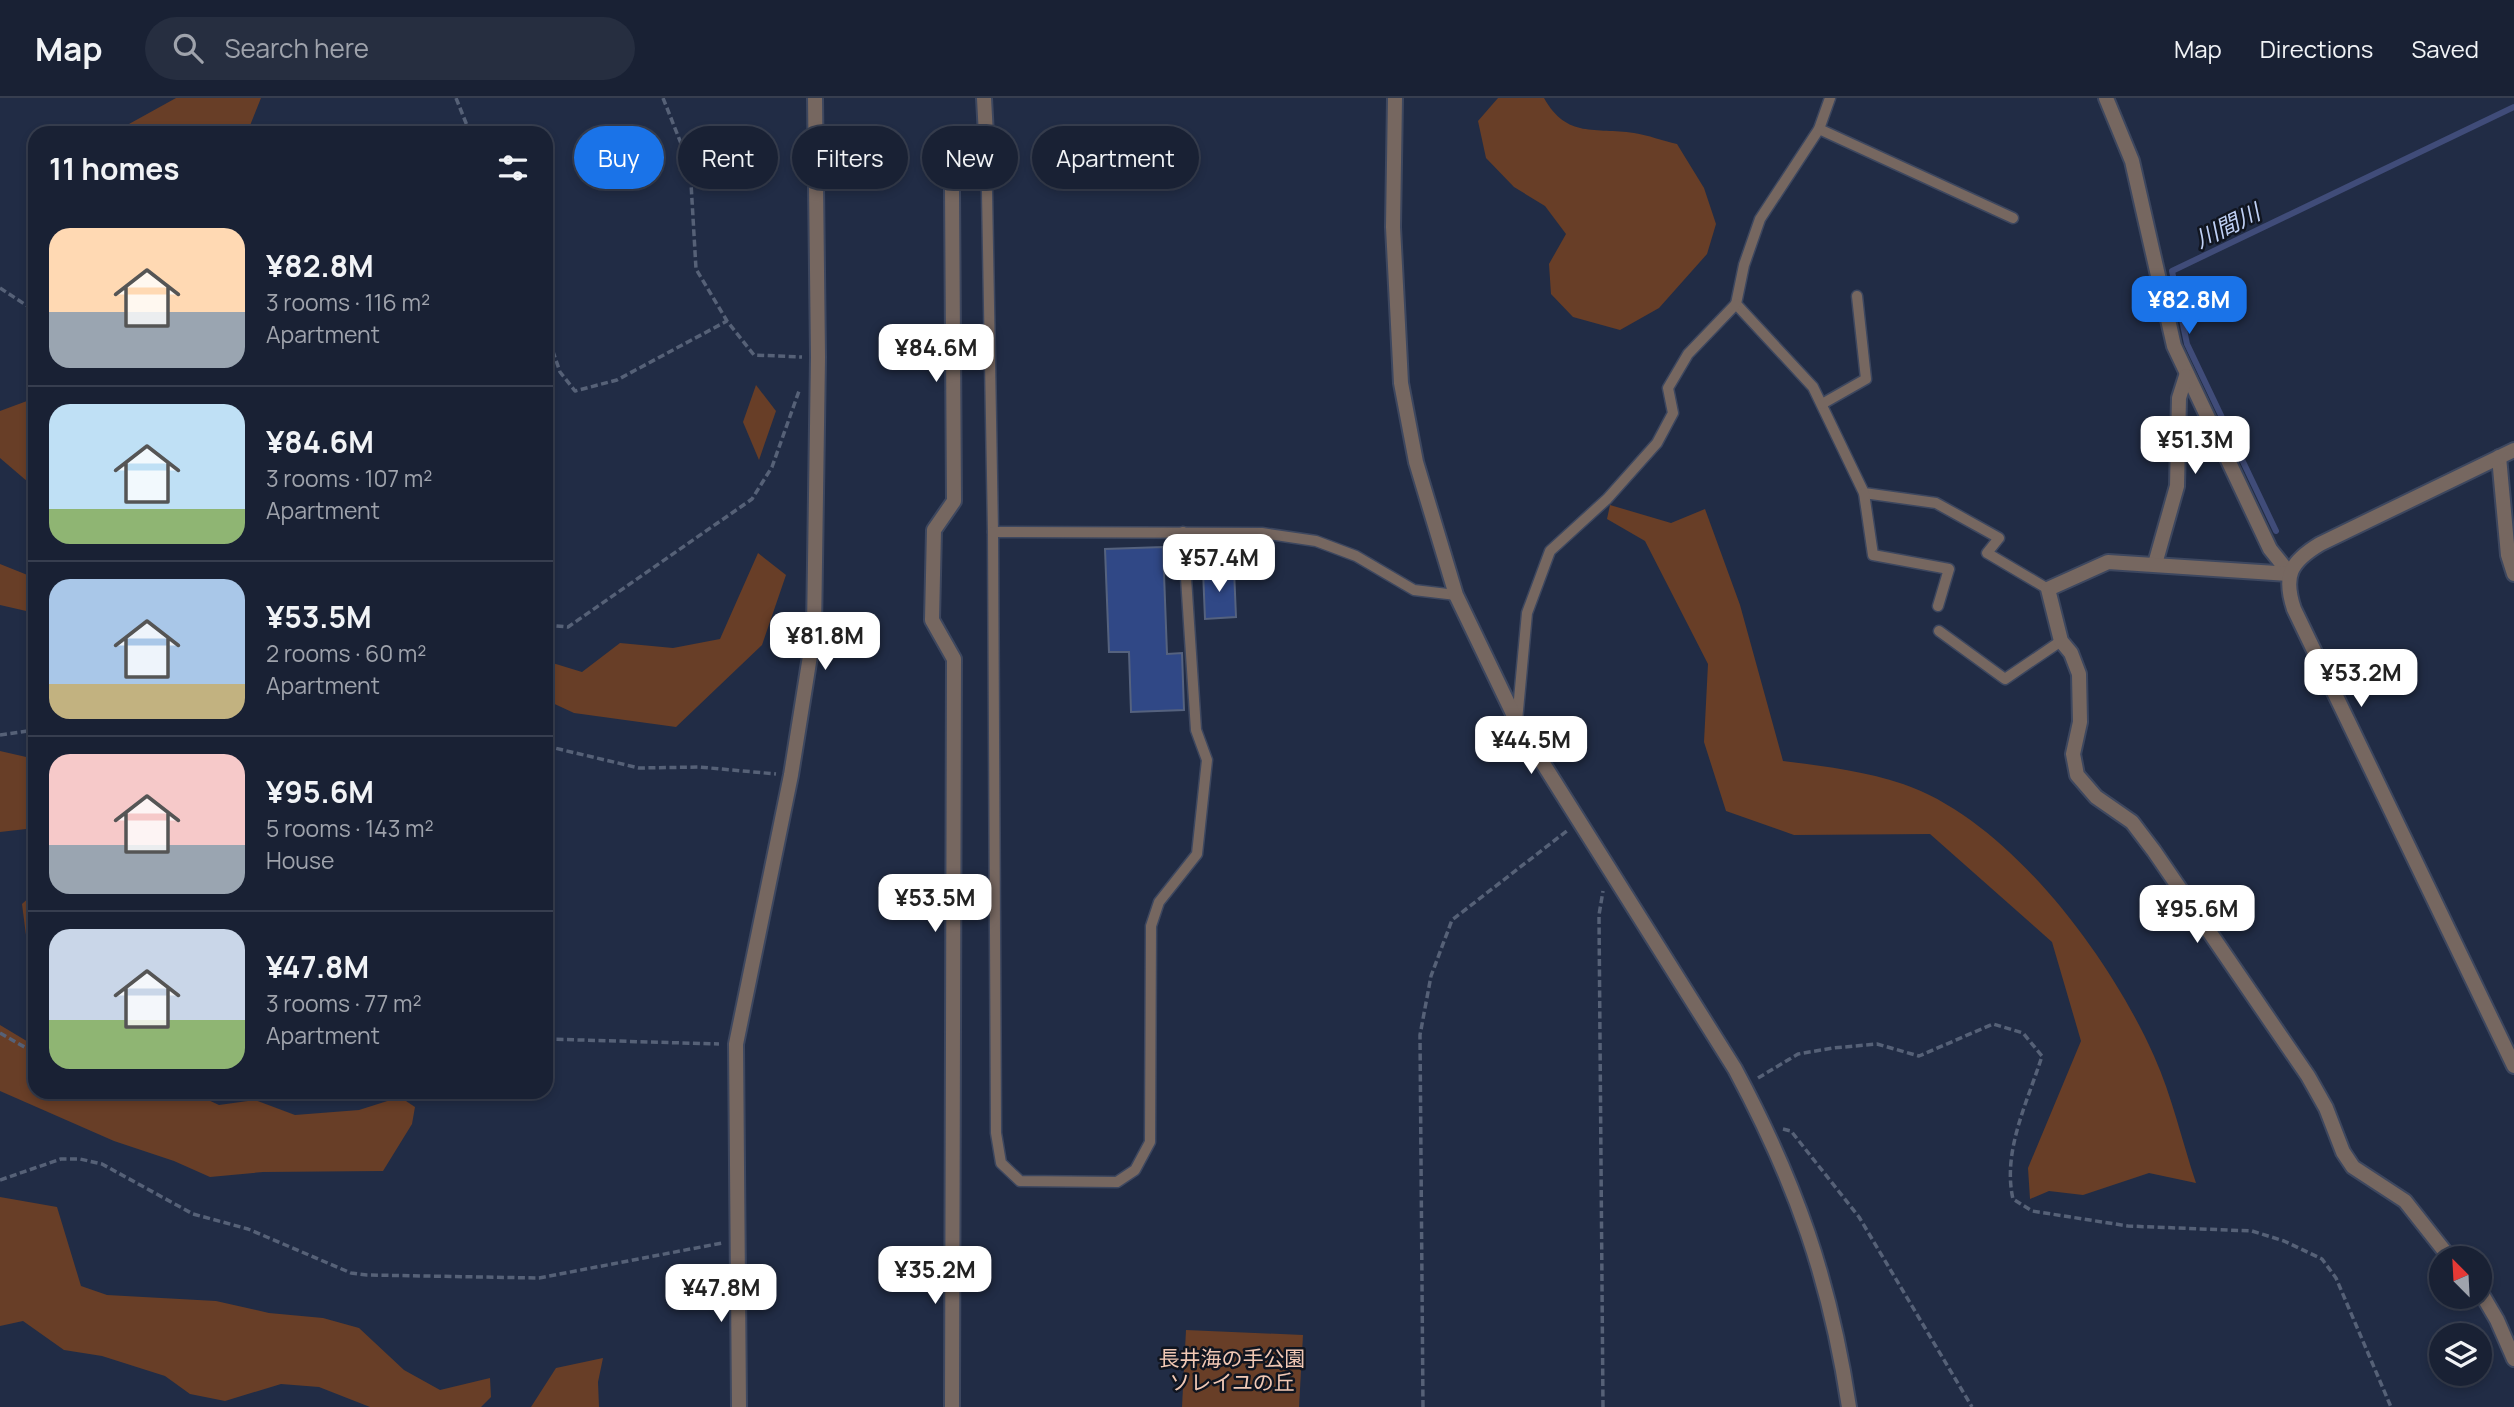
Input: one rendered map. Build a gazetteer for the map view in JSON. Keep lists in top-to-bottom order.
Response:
{
  "water": ["川間川"],
  "parks": ["長井海の手公園 ソレイユの丘"],
  "north": "top left",
  "page": {
    "header": "Map",
    "search": "Search here",
    "nav": ["Map", "Directions", "Saved"],
    "chip": [
      "Buy",
      "Rent",
      "Filters",
      "New",
      "Apartment"
    ],
    "heading": "11 homes",
    "list": [
      {
        "name": "¥82.8M",
        "note": "3 rooms · 116 m² · Apartment"
      },
      {
        "name": "¥84.6M",
        "note": "3 rooms · 107 m² · Apartment"
      },
      {
        "name": "¥53.5M",
        "note": "2 rooms · 60 m² · Apartment"
      },
      {
        "name": "¥95.6M",
        "note": "5 rooms · 143 m² · House"
      },
      {
        "name": "¥47.8M",
        "note": "3 rooms · 77 m² · Apartment"
      }
    ],
    "price": [
      "¥82.8M",
      "¥84.6M",
      "¥51.3M",
      "¥57.4M",
      "¥81.8M",
      "¥53.2M",
      "¥44.5M",
      "¥53.5M",
      "¥95.6M",
      "¥35.2M",
      "¥47.8M"
    ]
  }
}
